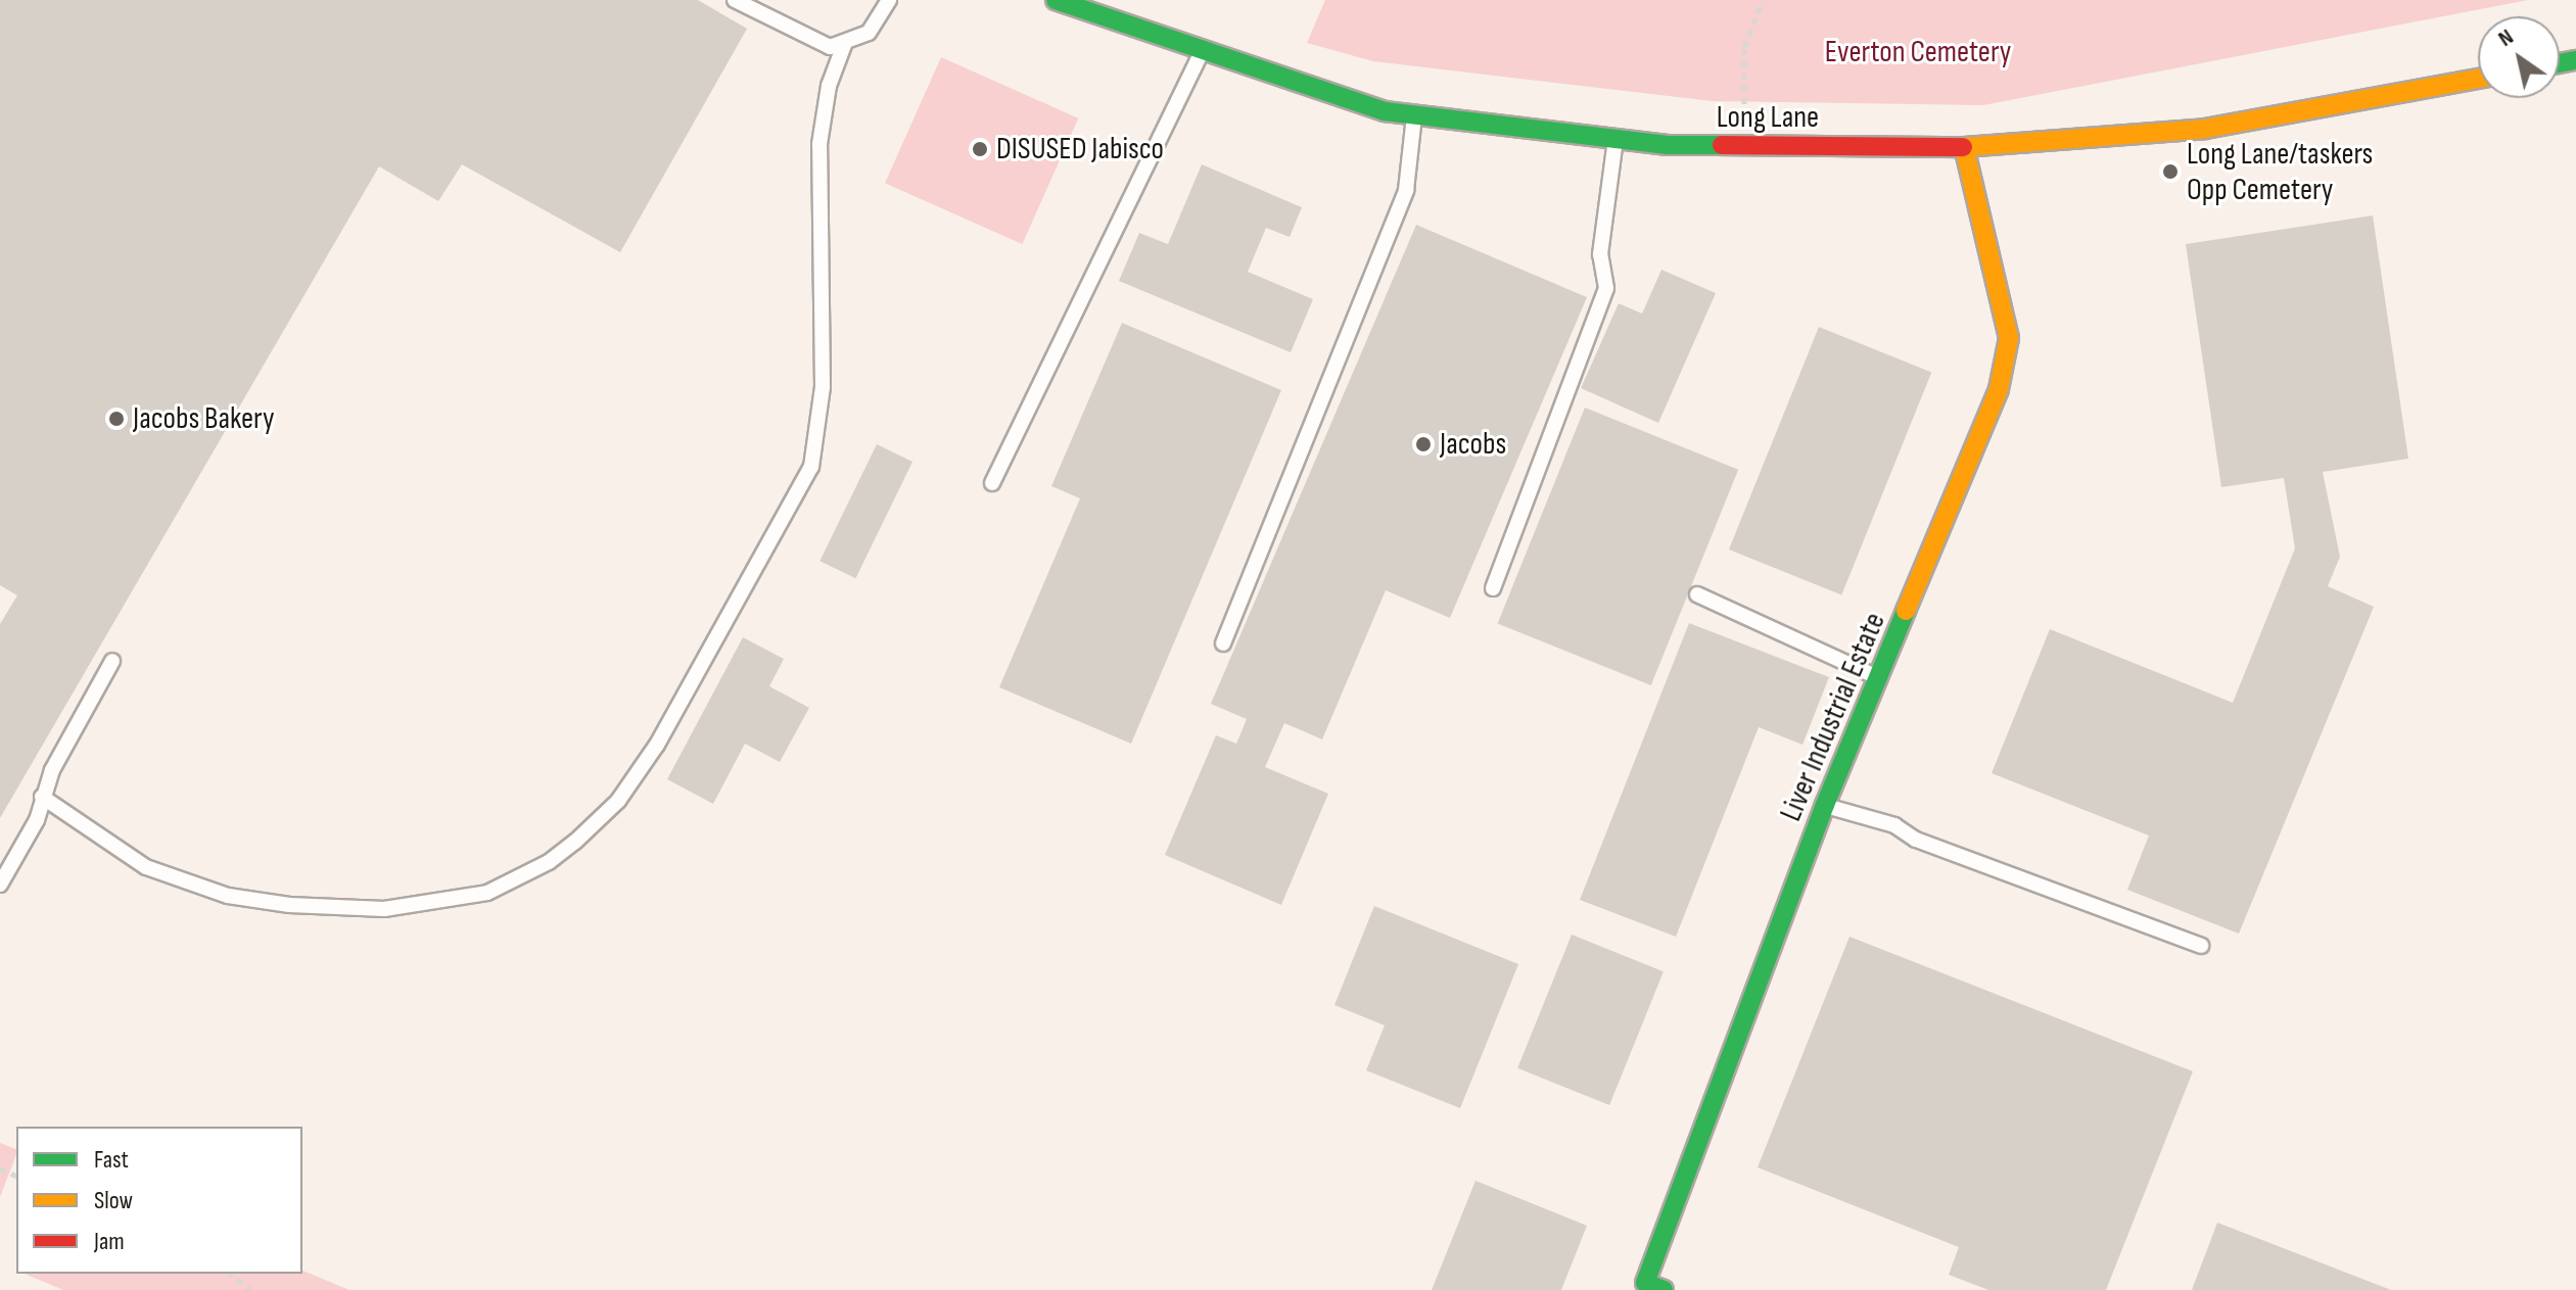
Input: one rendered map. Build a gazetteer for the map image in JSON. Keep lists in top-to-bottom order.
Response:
{
  "streets": {
    "main road": ["Long Lane", "Liver Industrial Estate"]
  },
  "crossings": [
    ["Long Lane", "Liver Industrial Estate"]
  ],
  "parks": ["Everton Cemetery"],
  "places": [
    "DISUSED Jabisco",
    "Long Lane/taskers Opp Cemetery",
    "Jacobs Bakery",
    "Jacobs"
  ],
  "legend": ["Fast", "Slow", "Jam"],
  "north": "top left"
}
